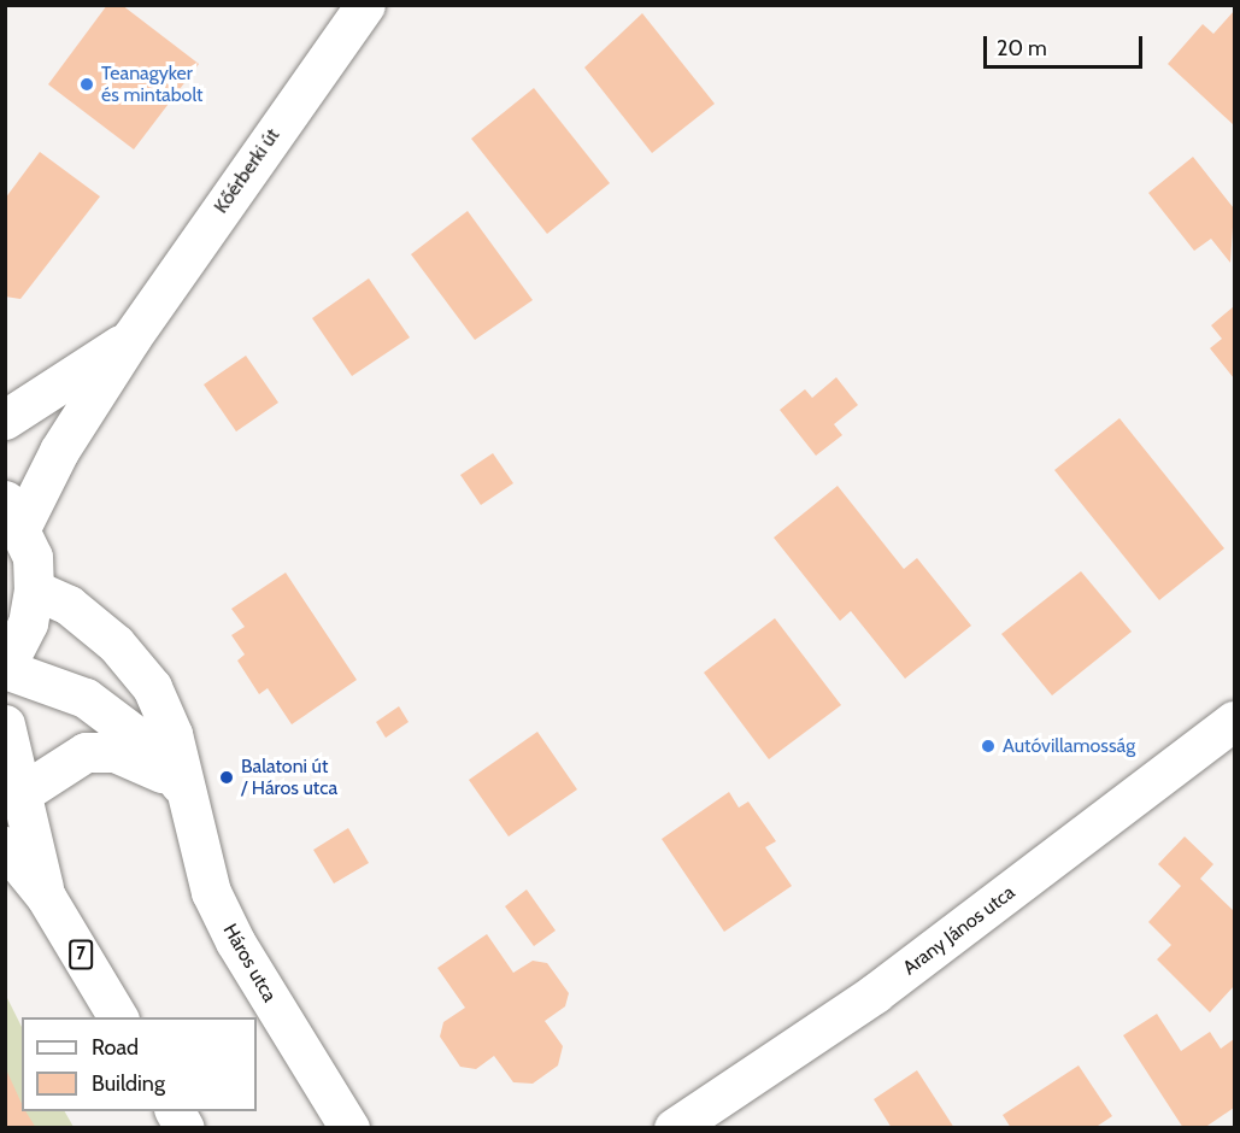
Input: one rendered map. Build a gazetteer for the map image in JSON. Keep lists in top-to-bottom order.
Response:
{
  "streets": {
    "street": [
      "Kőérberki út",
      "Arany János utca",
      "7",
      "Háros utca"
    ]
  },
  "places": ["Teanagyker és mintabolt", "Autóvillamosság", "Balatoni út / Háros utca"],
  "legend": ["Road", "Building"],
  "scale_bar": "20 m"
}
